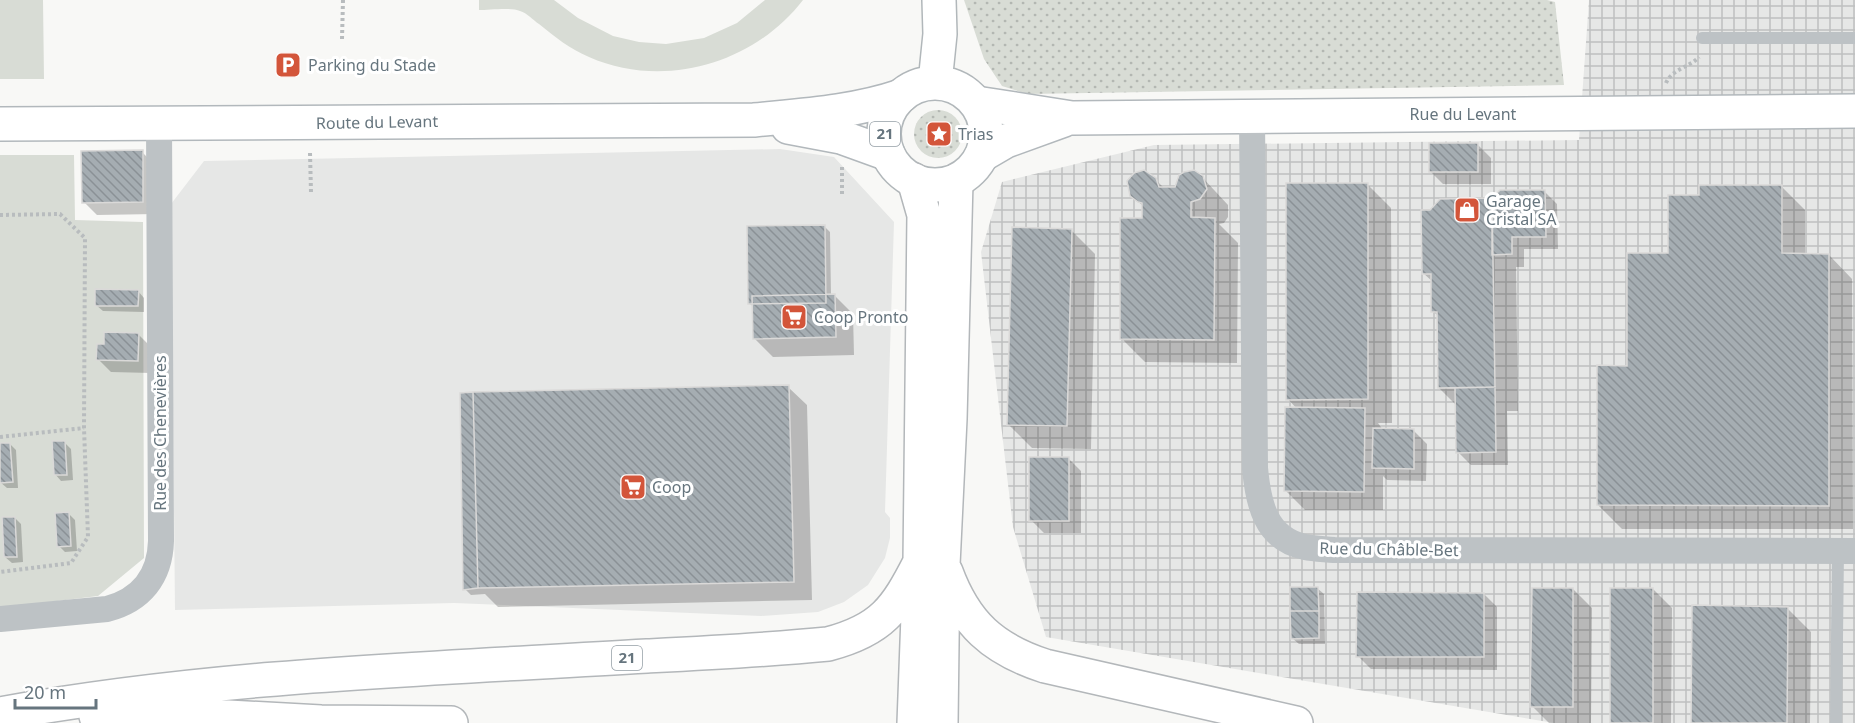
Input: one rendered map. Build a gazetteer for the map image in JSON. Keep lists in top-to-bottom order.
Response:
{
  "streets": {
    "main road": ["Rue du Levant", "Route du Levant", "21"],
    "street": ["Rue des Chenevières", "Rue du Châble-Bet"]
  },
  "crossings": [
    ["Rue du Levant", "Route du Levant"],
    ["Rue du Levant", "21"],
    ["Rue du Levant", "Rue du Châble-Bet"],
    ["Route du Levant", "21"],
    ["Route du Levant", "Rue des Chenevières"]
  ],
  "places": {
    "parking": ["Parking du Stade"],
    "place": ["Trias"],
    "shop": ["Garage Cristal SA"],
    "supermarket": ["Coop Pronto", "Coop"]
  },
  "scale_bar": "20 m"
}
